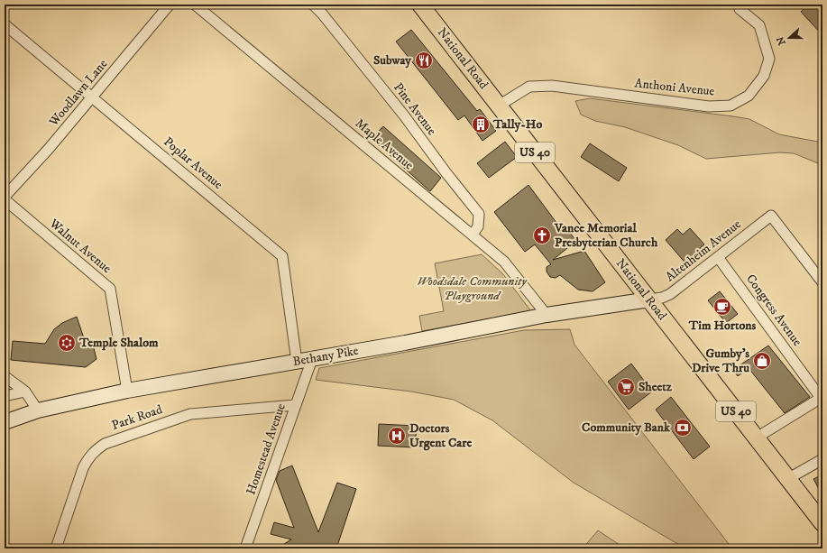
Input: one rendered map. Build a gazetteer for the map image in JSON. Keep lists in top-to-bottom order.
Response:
{
  "streets": {
    "main road": ["National Road", "US 40", "Bethany Pike"],
    "street": [
      "Anthoni Avenue",
      "Woodlawn Lane",
      "Pine Avenue",
      "Maple Avenue",
      "Poplar Avenue",
      "Walnut Avenue",
      "Altenheim Avenue",
      "Congress Avenue",
      "Park Road",
      "Homestead Avenue"
    ]
  },
  "crossings": [
    ["National Road", "Anthoni Avenue"],
    ["National Road", "Altenheim Avenue"],
    ["National Road", "Bethany Pike"],
    ["Woodlawn Lane", "Poplar Avenue"],
    ["Pine Avenue", "Maple Avenue"],
    ["Maple Avenue", "Bethany Pike"],
    ["Poplar Avenue", "Bethany Pike"],
    ["Walnut Avenue", "Bethany Pike"],
    ["Altenheim Avenue", "Congress Avenue"],
    ["Altenheim Avenue", "Bethany Pike"],
    ["Bethany Pike", "Homestead Avenue"],
    ["Park Road", "Homestead Avenue"]
  ],
  "parks": ["Woodsdale Community Playground"],
  "places": {
    "restaurant": ["Subway"],
    "building": ["Tally-Ho"],
    "church": ["Vance Memorial Presbyterian Church"],
    "cafe": ["Tim Hortons"],
    "synagogue": ["Temple Shalom"],
    "shop": ["Gumby's Drive Thru"],
    "supermarket": ["Sheetz"],
    "bank": ["Community Bank"],
    "hospital": ["Doctors Urgent Care"]
  },
  "north": "left"
}
